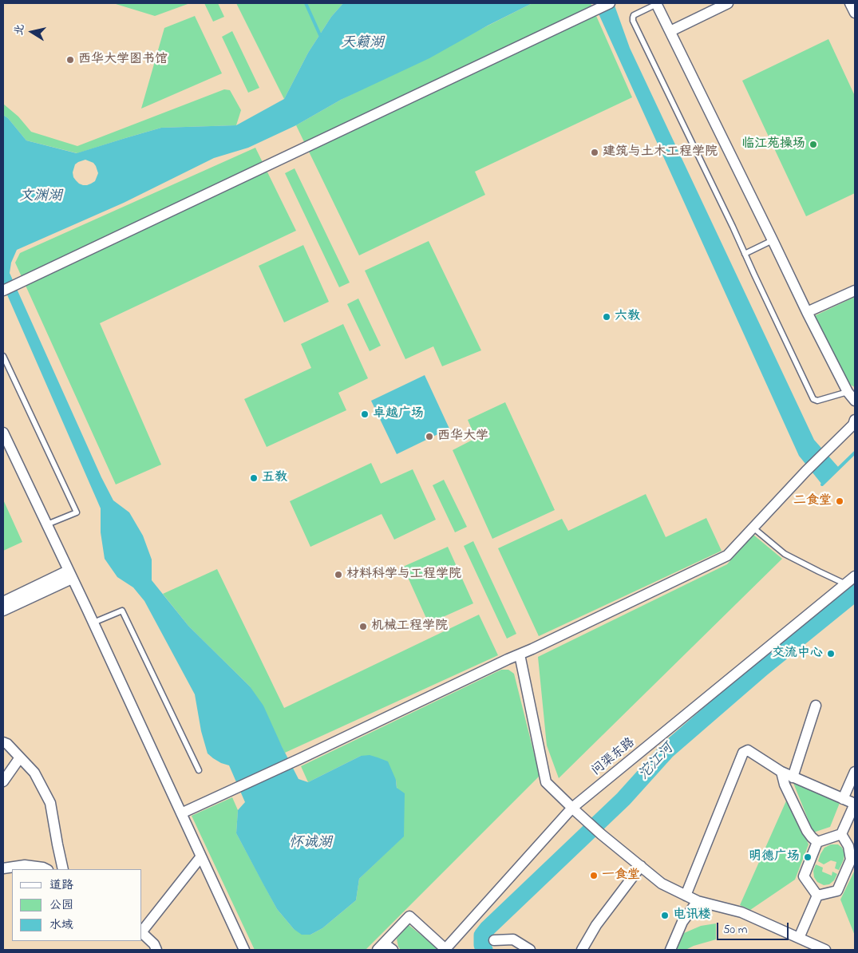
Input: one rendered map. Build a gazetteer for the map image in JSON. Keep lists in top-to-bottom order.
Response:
{
  "streets": {
    "street": ["问渠东路"]
  },
  "water": [
    "天籁湖",
    "文渊湖",
    "沱江河",
    "怀诚湖"
  ],
  "places": [
    "西华大学图书馆",
    "临江苑操场",
    "建筑与土木工程学院",
    "六教",
    "卓越广场",
    "西华大学",
    "五教",
    "二食堂",
    "材料科学与工程学院",
    "机械工程学院",
    "交流中心",
    "明德广场",
    "一食堂",
    "电讯楼"
  ],
  "legend": ["道路", "公园", "水域"],
  "scale_bar": "50 m",
  "north": "left"
}
